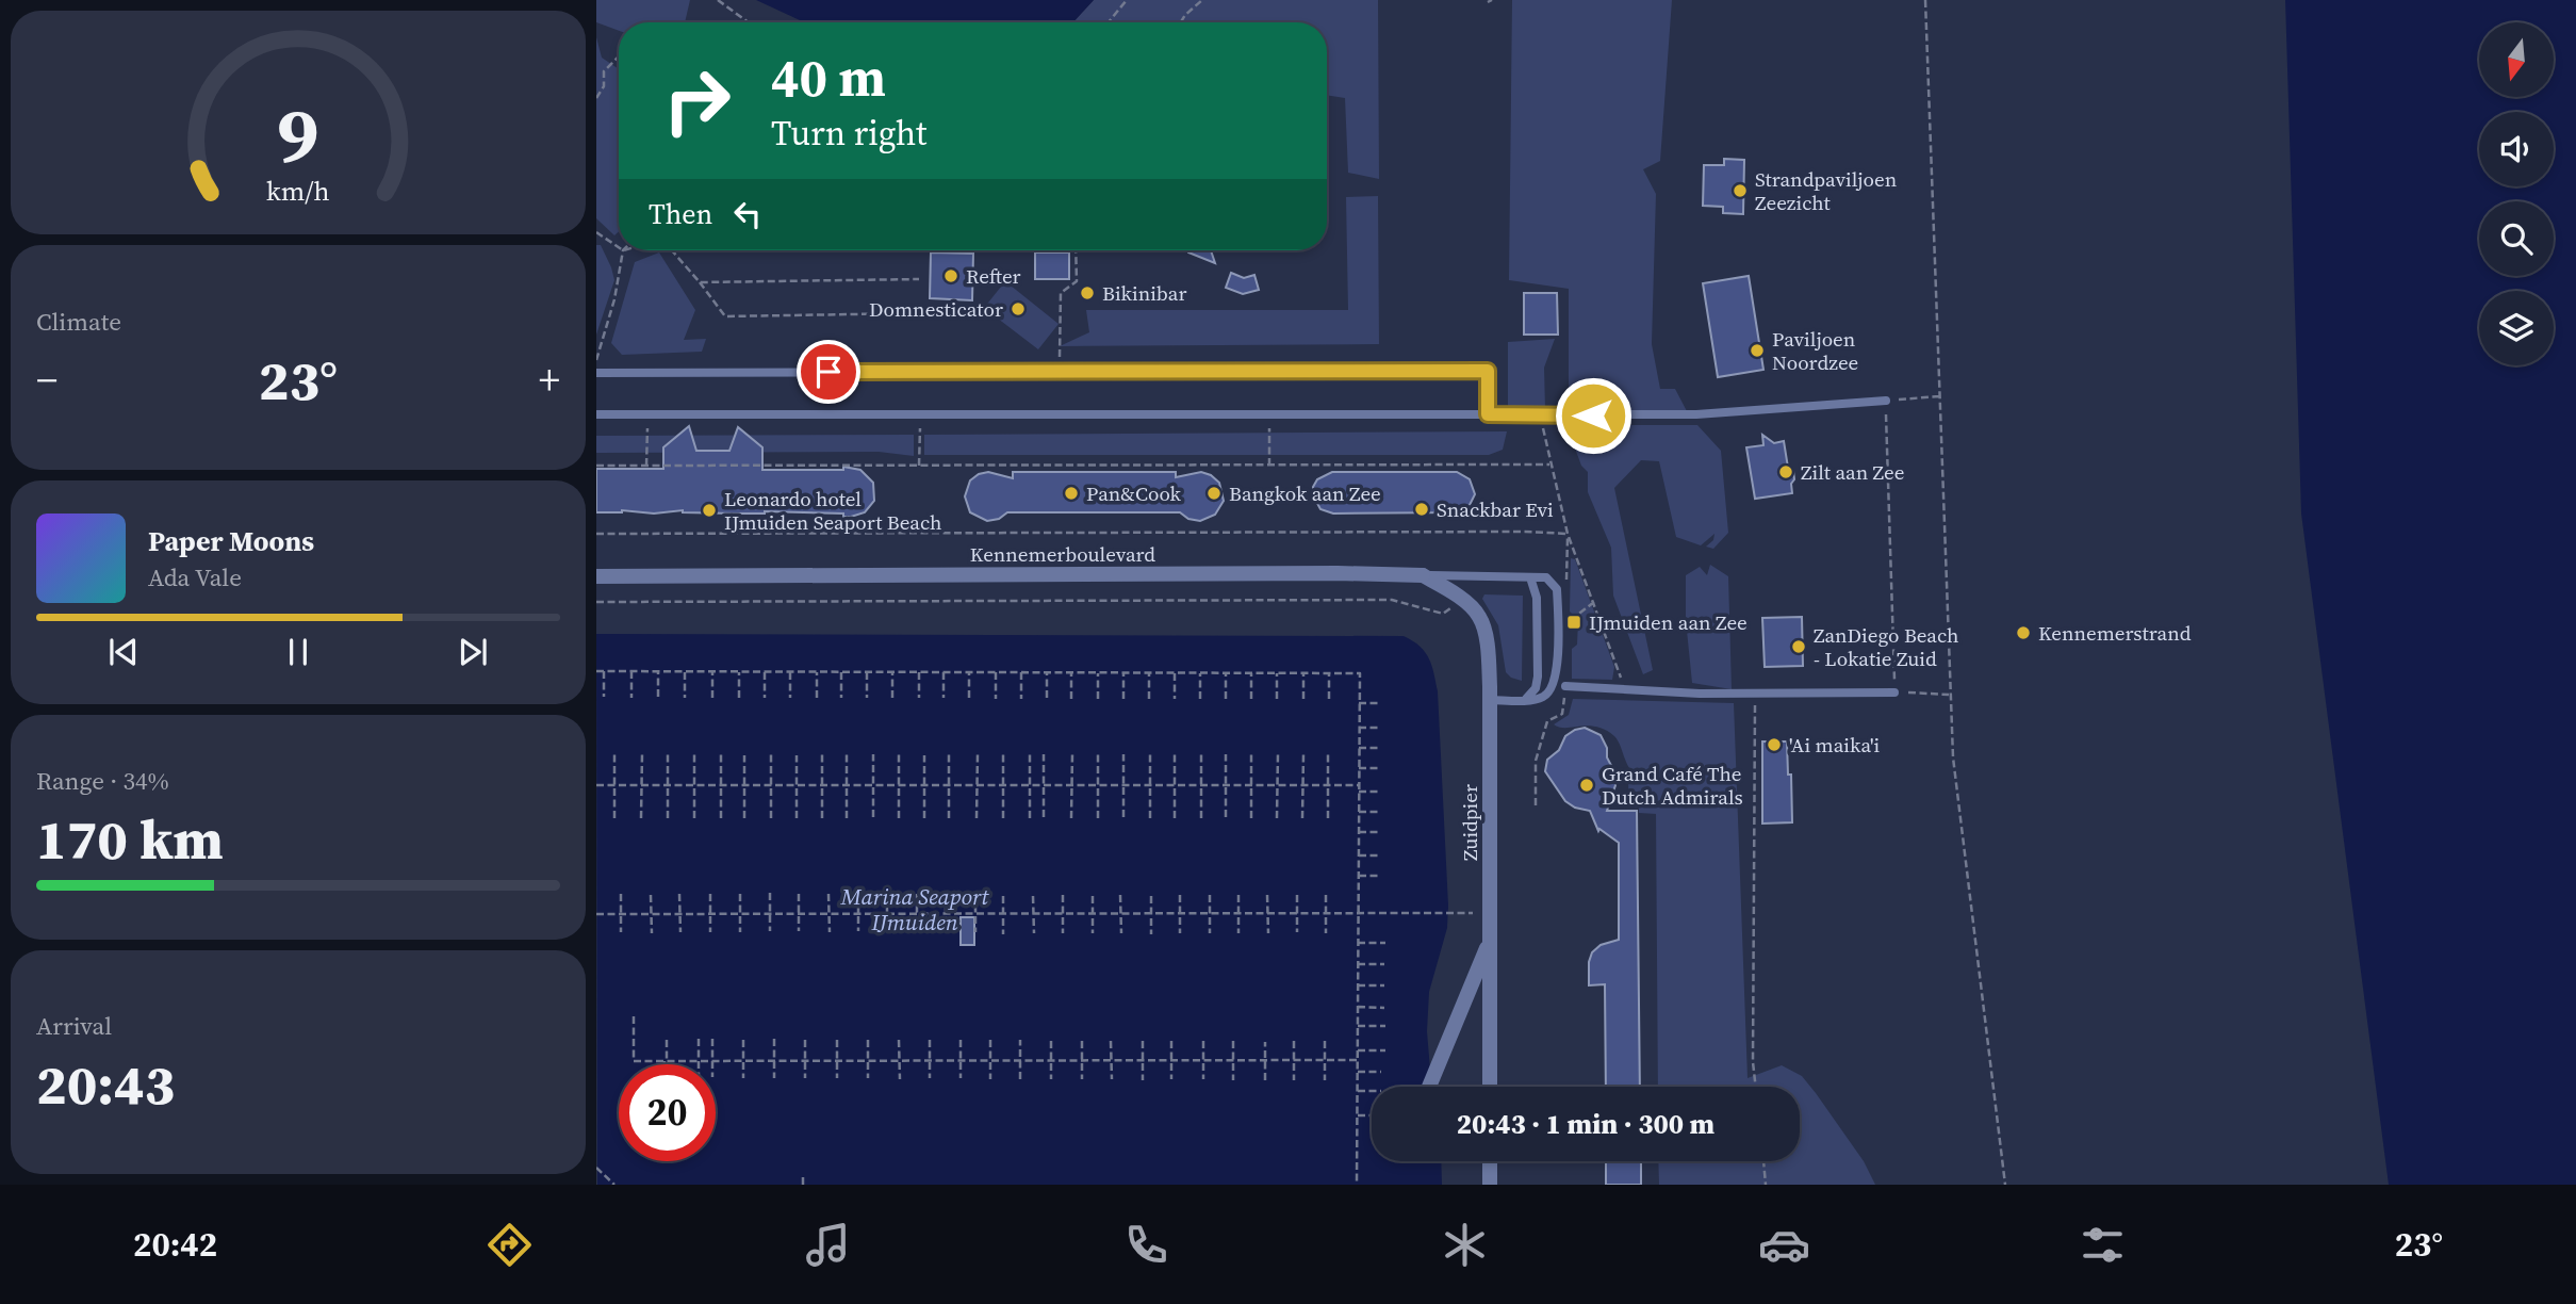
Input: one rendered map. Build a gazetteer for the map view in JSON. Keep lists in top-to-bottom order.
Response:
{
  "streets": {
    "street": ["Kennemerboulevard", "Zuidpier"]
  },
  "crossings": [
    ["Kennemerboulevard", "Zuidpier"]
  ],
  "water": ["Marina Seaport IJmuiden"],
  "places": {
    "other": [
      "Strandpaviljoen Zeezicht",
      "Refter",
      "Bikinibar",
      "Domnesticator",
      "Paviljoen Noordzee",
      "Zilt aan Zee",
      "Pan&Cook",
      "Bangkok aan Zee",
      "Snackbar Evi",
      "Leonardo hotel IJmuiden Seaport Beach",
      "Kennemerstrand",
      "ZanDiego Beach - Lokatie Zuid",
      "'Ai maika'i",
      "Grand Café The Dutch Admirals"
    ],
    "transit": ["IJmuiden aan Zee"]
  },
  "north": "bottom",
  "page": {
    "turn": ["40 m", "Turn right"],
    "then": "Then",
    "tile": [
      "Climate",
      ["Range · 34%", "170 km"],
      ["Arrival", "20:43"]
    ],
    "heat": ["−", "23°", "+"],
    "song": ["Paper Moons", "Ada Vale"],
    "limit": "20",
    "trip": "20:43 · 1 min · 300 m",
    "tabs": ["20:42", "23°"],
    "gauge": ["9", "km/h"]
  }
}
